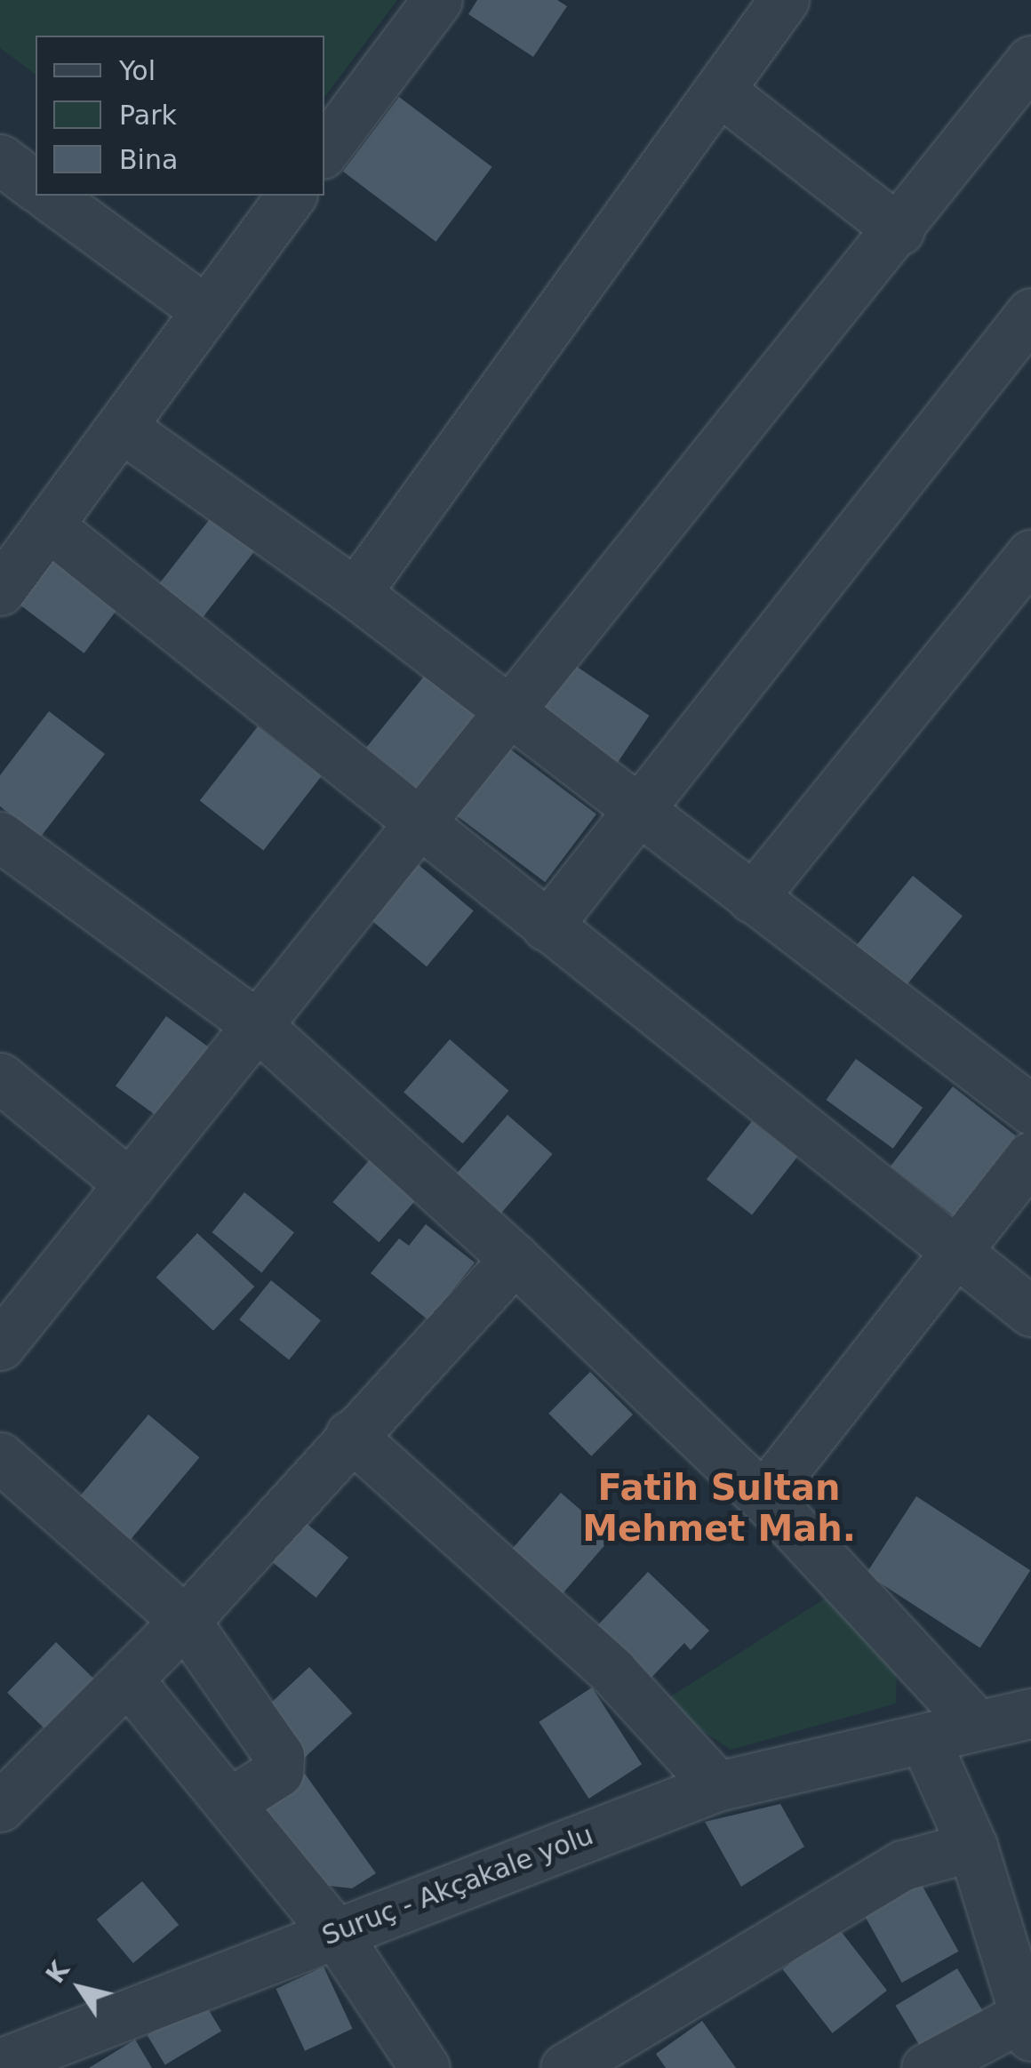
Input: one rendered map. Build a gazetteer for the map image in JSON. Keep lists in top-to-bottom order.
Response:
{
  "streets": {
    "street": ["Suruç - Akçakale yolu"]
  },
  "districts": ["Fatih Sultan Mehmet Mah."],
  "legend": ["Yol", "Park", "Bina"],
  "north": "top left"
}
